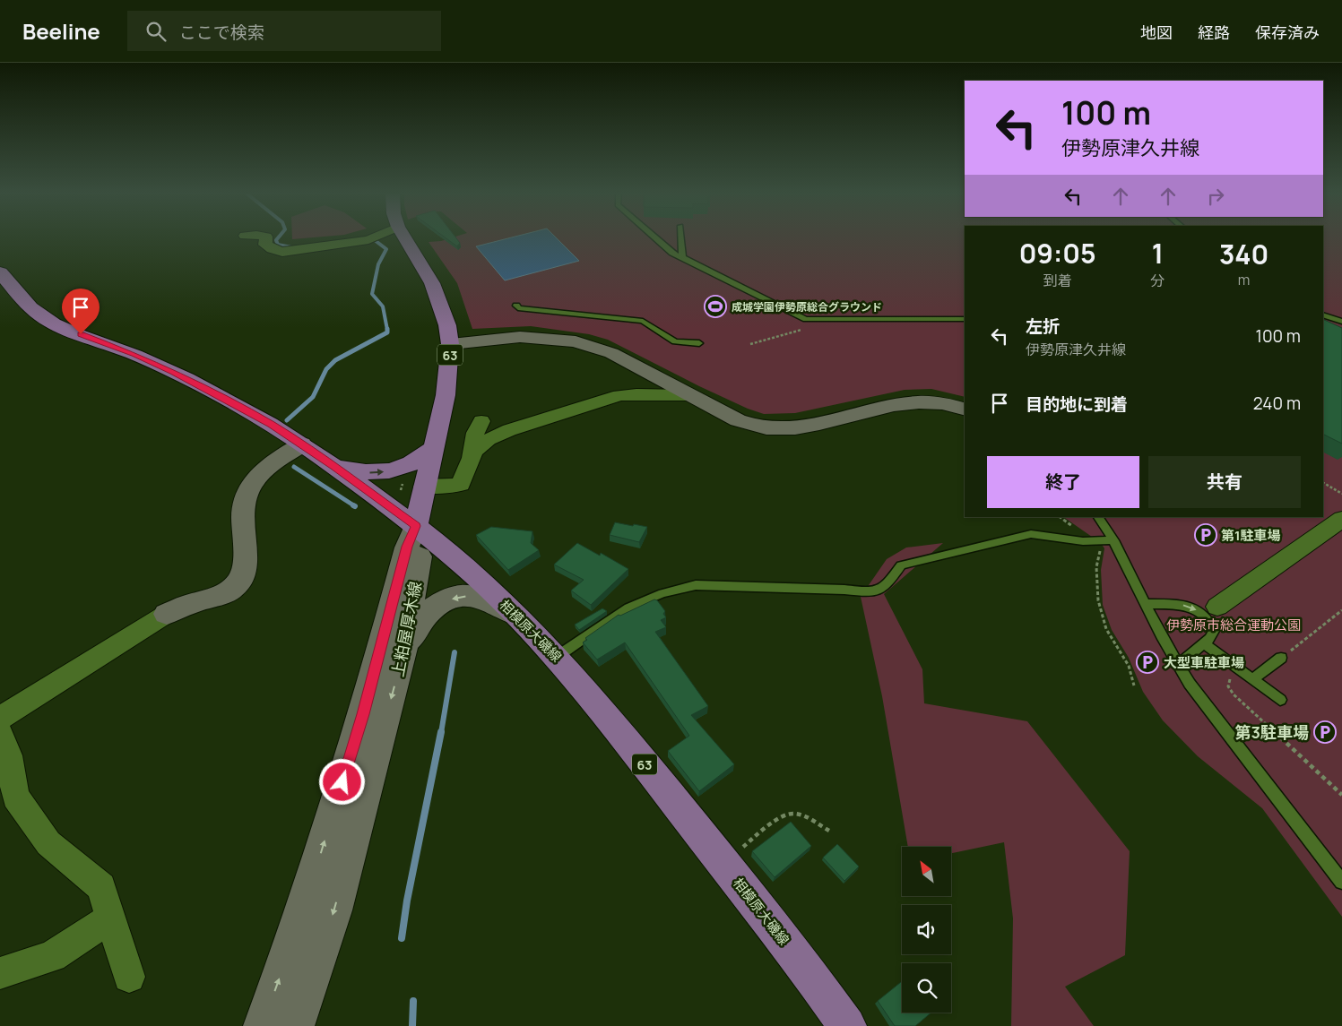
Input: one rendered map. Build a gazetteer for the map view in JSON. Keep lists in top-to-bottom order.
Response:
{
  "streets": {
    "main road": ["63", "上粕屋厚木線", "相模原大磯線"]
  },
  "crossings": [
    ["63", "上粕屋厚木線"],
    ["63", "相模原大磯線"],
    ["上粕屋厚木線", "相模原大磯線"]
  ],
  "parks": ["伊勢原市総合運動公園"],
  "places": {
    "sports": ["成城学園伊勢原総合グラウンド"],
    "parking": ["第1駐車場", "大型車駐車場", "第3駐車場"]
  },
  "north": "top left",
  "page": {
    "header": "Beeline",
    "search": "ここで検索",
    "nav": ["地図", "経路", "保存済み"],
    "turn": ["100 m", "伊勢原津久井線"],
    "eta": [
      "09:05",
      "到着",
      "1",
      "分",
      "340",
      "m"
    ],
    "list": [
      {
        "name": "左折",
        "note": "伊勢原津久井線",
        "value": "100 m"
      },
      {
        "name": "目的地に到着",
        "value": "240 m"
      }
    ],
    "buttons": ["終了", "共有"]
  }
}
